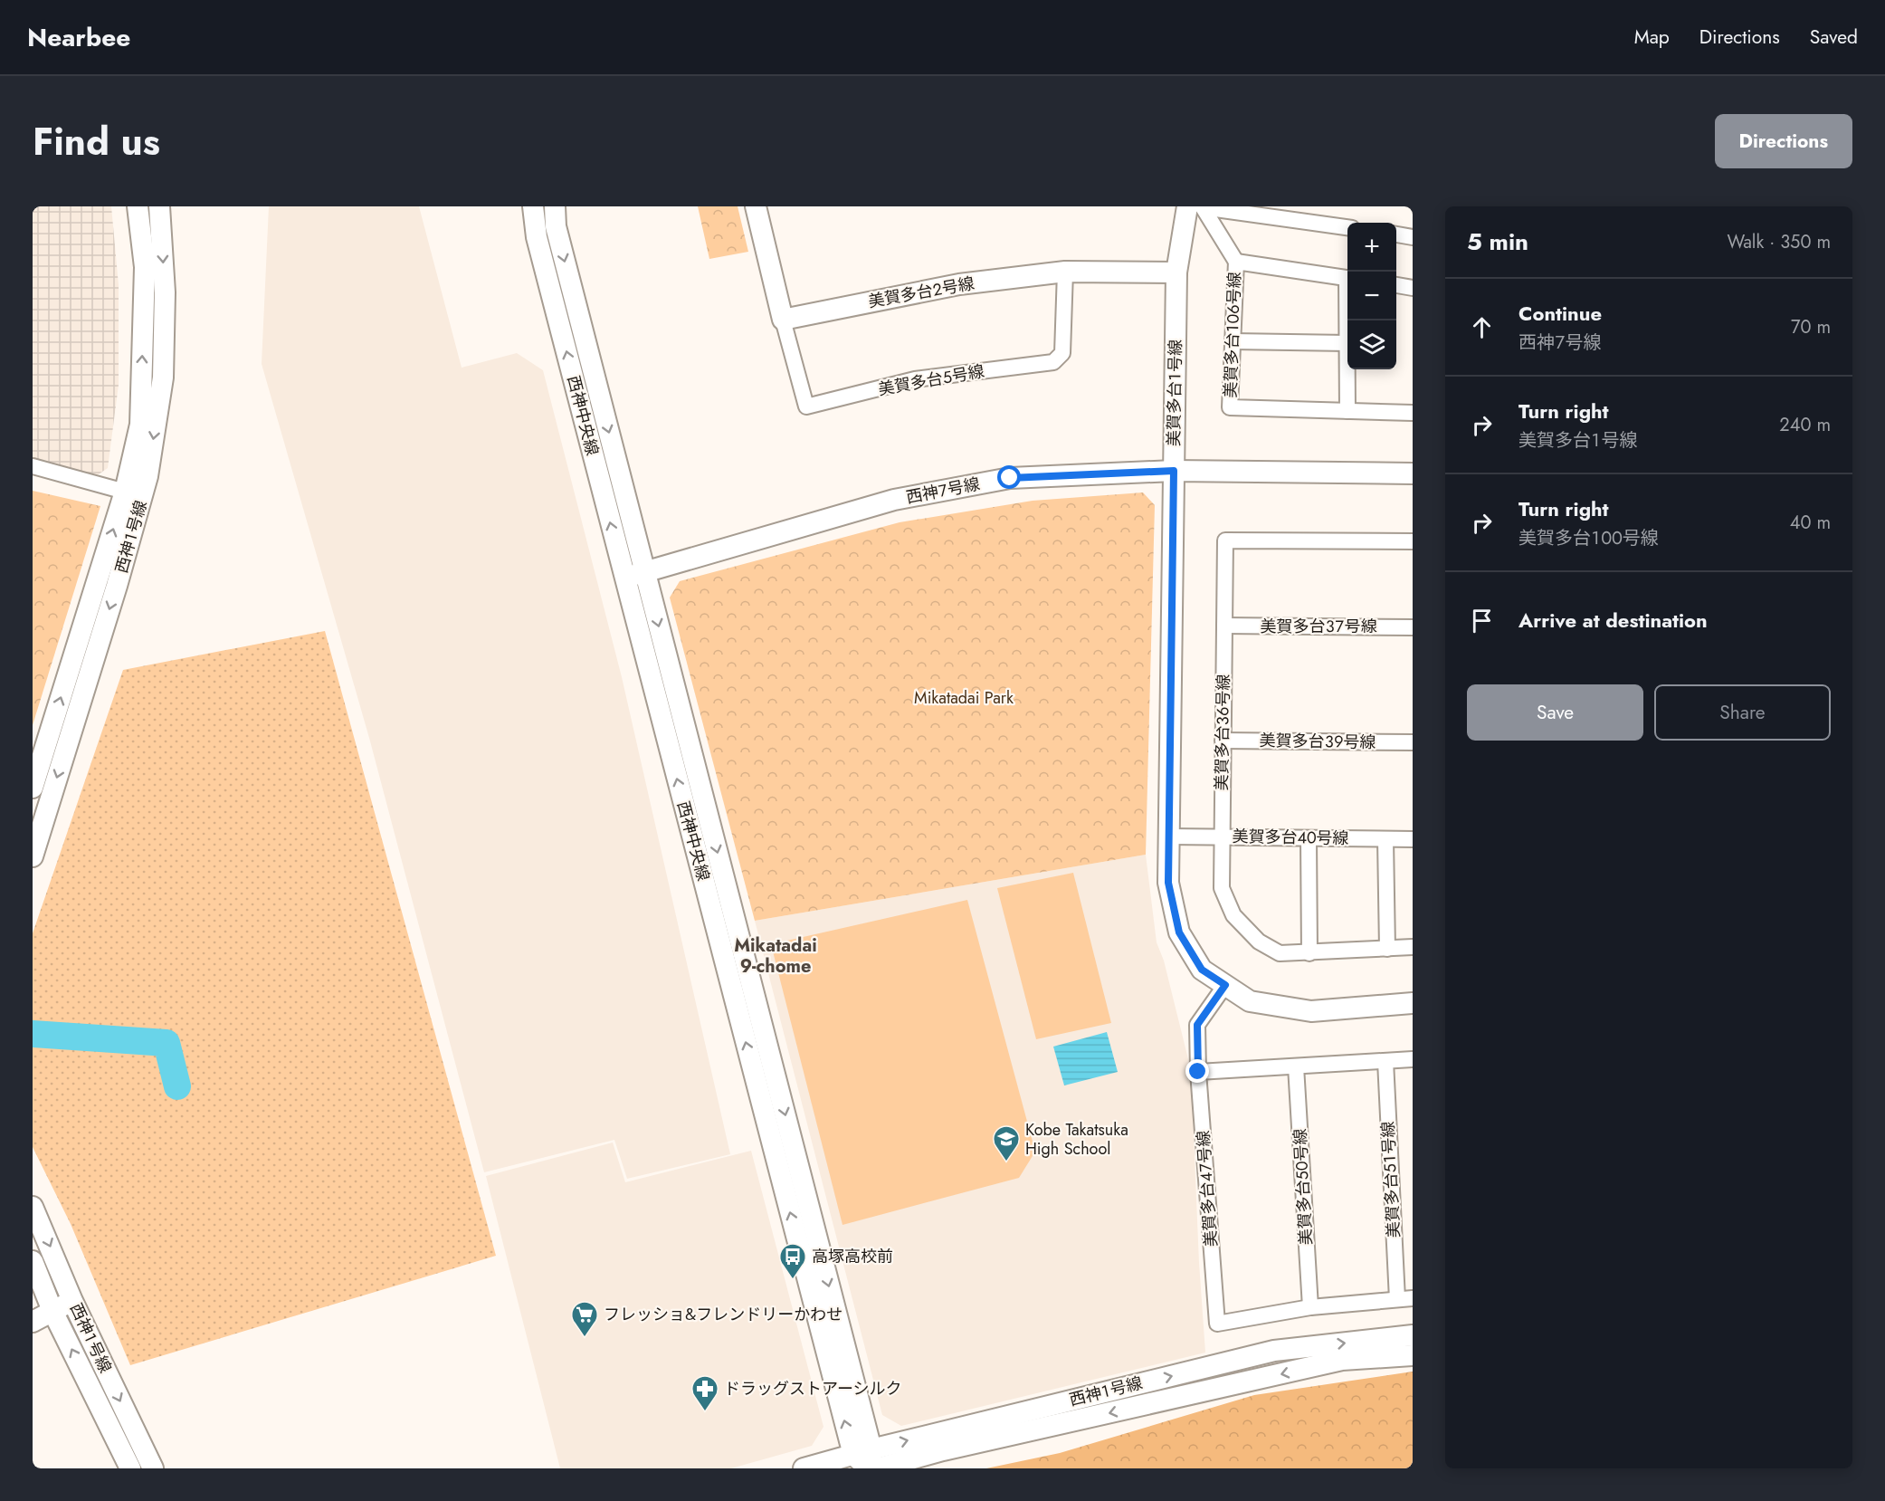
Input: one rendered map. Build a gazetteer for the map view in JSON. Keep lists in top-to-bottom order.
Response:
{
  "streets": {
    "street": [
      "美賀多台２号線",
      "美賀多台１０６号線",
      "美賀多台５号線",
      "美賀多台１号線",
      "西神中央線",
      "西神７号線",
      "西神１号線",
      "美賀多台３７号線",
      "美賀多台３６号線",
      "美賀多台３９号線",
      "美賀多台４０号線",
      "美賀多台５１号線",
      "美賀多台５０号線",
      "美賀多台４７号線"
    ]
  },
  "crossings": [
    ["美賀多台２号線", "美賀多台５号線"],
    ["美賀多台２号線", "美賀多台１号線"],
    ["美賀多台１号線", "西神７号線"],
    ["美賀多台１号線", "美賀多台４０号線"],
    ["西神中央線", "西神７号線"],
    ["西神中央線", "西神１号線"],
    ["美賀多台３７号線", "美賀多台３６号線"],
    ["美賀多台３６号線", "美賀多台３９号線"],
    ["美賀多台３６号線", "美賀多台４０号線"],
    ["美賀多台５１号線", "美賀多台４７号線"],
    ["美賀多台５０号線", "美賀多台４７号線"]
  ],
  "districts": ["Mikatadai 9-chome"],
  "parks": ["Mikatadai Park"],
  "places": {
    "school or university": ["Kobe Takatsuka High School"],
    "bus stop": ["高塚高校前"],
    "supermarket": ["フレッショ&フレンドリーかわせ"],
    "pharmacy": ["ドラッグストアーシルク"]
  },
  "page": {
    "header": "Nearbee",
    "nav": ["Map", "Directions", "Saved"],
    "title": "Find us",
    "buttons": [
      "Directions",
      ["Save", "Share"]
    ],
    "heading": ["5 min", "Walk · 350 m"],
    "map_buttons": ["+", "−"],
    "list": [
      ["Continue", "西神７号線", "70 m"],
      ["Turn right", "美賀多台１号線", "240 m"],
      ["Turn right", "美賀多台１００号線", "40 m"],
      "Arrive at destination"
    ]
  }
}
